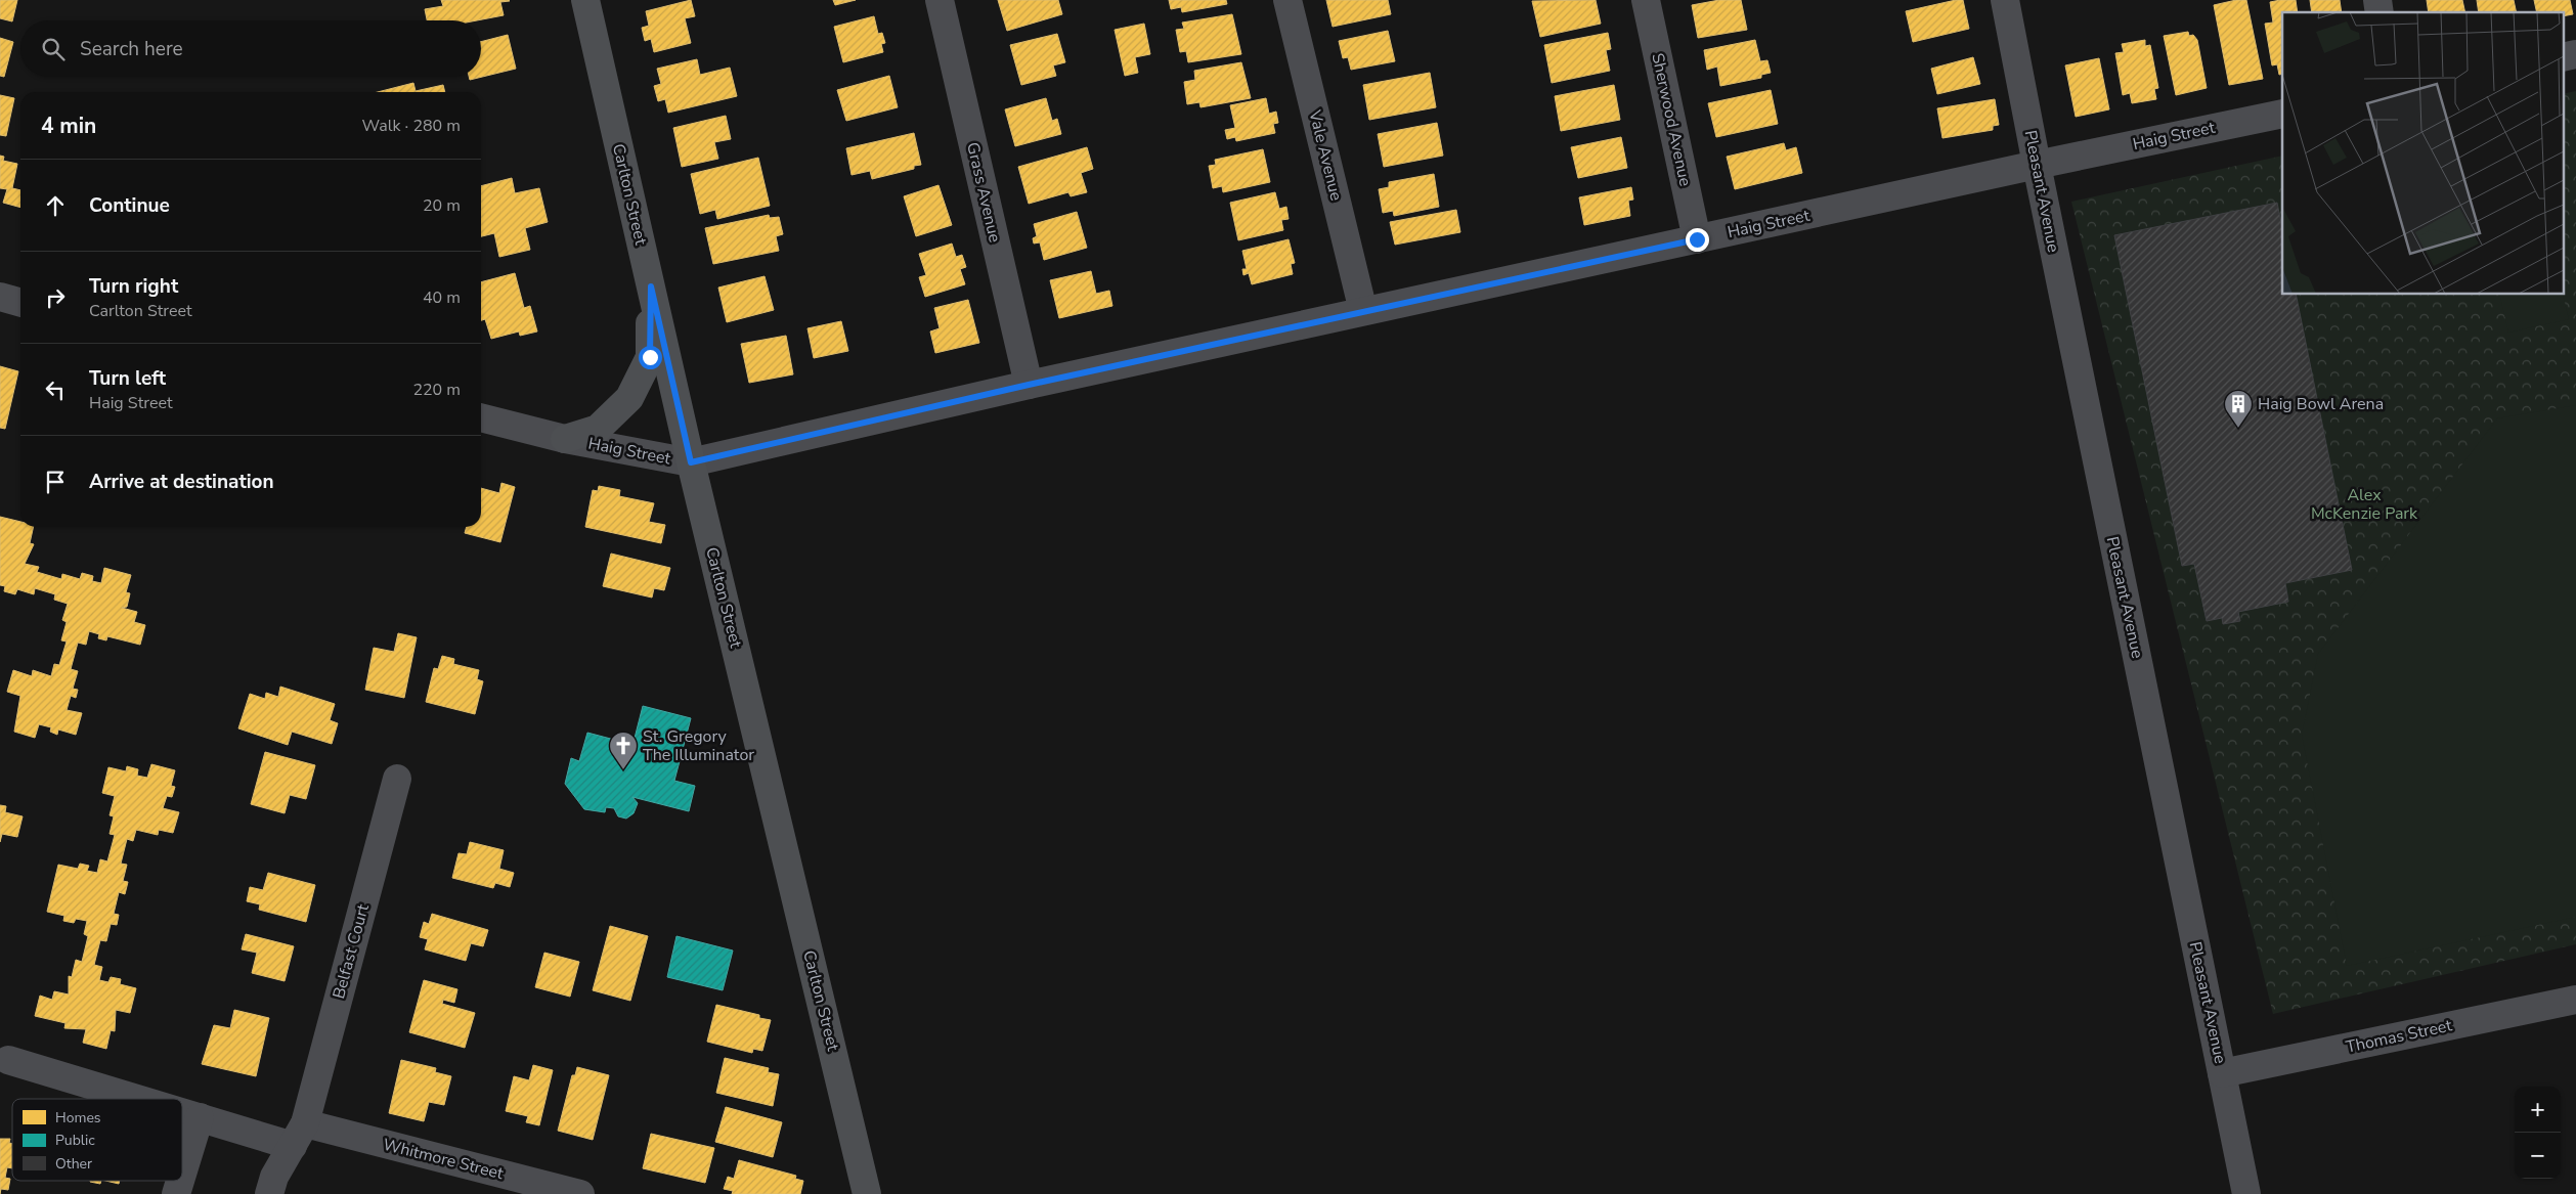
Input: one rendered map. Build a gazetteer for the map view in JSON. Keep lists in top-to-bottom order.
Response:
{
  "streets": {
    "main road": ["Carlton Street"],
    "street": [
      "Sherwood Avenue",
      "Haig Street",
      "Vale Avenue",
      "Pleasant Avenue",
      "Grass Avenue",
      "Belfast Court",
      "Thomas Street",
      "Whitmore Street"
    ]
  },
  "crossings": [
    ["Sherwood Avenue", "Haig Street"],
    ["Haig Street", "Vale Avenue"],
    ["Haig Street", "Pleasant Avenue"],
    ["Haig Street", "Grass Avenue"],
    ["Haig Street", "Carlton Street"],
    ["Pleasant Avenue", "Thomas Street"],
    ["Belfast Court", "Whitmore Street"]
  ],
  "parks": ["Alex McKenzie Park"],
  "places": {
    "building": ["Haig Bowl Arena"],
    "church": ["St. Gregory The Illuminator"]
  },
  "legend": ["Homes", "Public", "Other"],
  "page": {
    "search": "Search here",
    "heading": ["4 min", "Walk · 280 m"],
    "list": [
      ["Continue", "20 m"],
      ["Turn right", "Carlton Street", "40 m"],
      ["Turn left", "Haig Street", "220 m"],
      "Arrive at destination"
    ],
    "map_buttons": ["+", "−"]
  }
}
